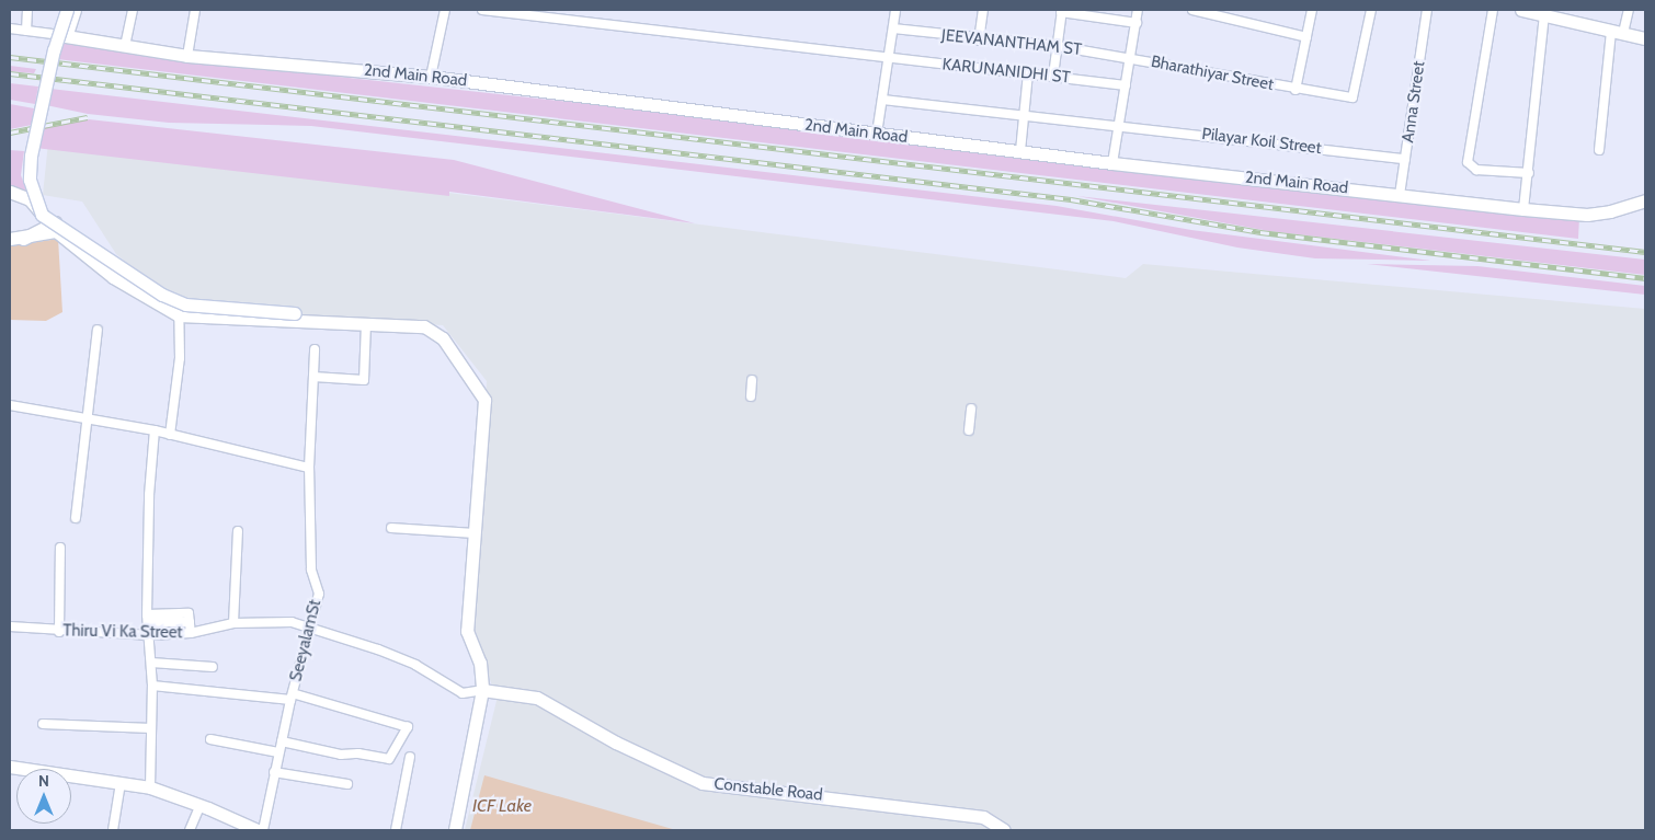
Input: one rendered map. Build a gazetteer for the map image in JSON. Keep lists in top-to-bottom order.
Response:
{
  "streets": {
    "street": [
      "JEEVANANTHAM ST",
      "KARUNANIDHI ST",
      "Bharathiyar Street",
      "2nd Main Road",
      "Anna Street",
      "Pilayar Koil Street",
      "Thiru Vi Ka Street",
      "SeeyalamSt",
      "Constable Road"
    ]
  },
  "crossings": [
    ["JEEVANANTHAM ST", "Bharathiyar Street"],
    ["2nd Main Road", "Anna Street"],
    ["Anna Street", "Pilayar Koil Street"],
    ["Thiru Vi Ka Street", "SeeyalamSt"],
    ["Thiru Vi Ka Street", "Constable Road"]
  ],
  "water": ["ICF Lake"],
  "north": "top"
}
